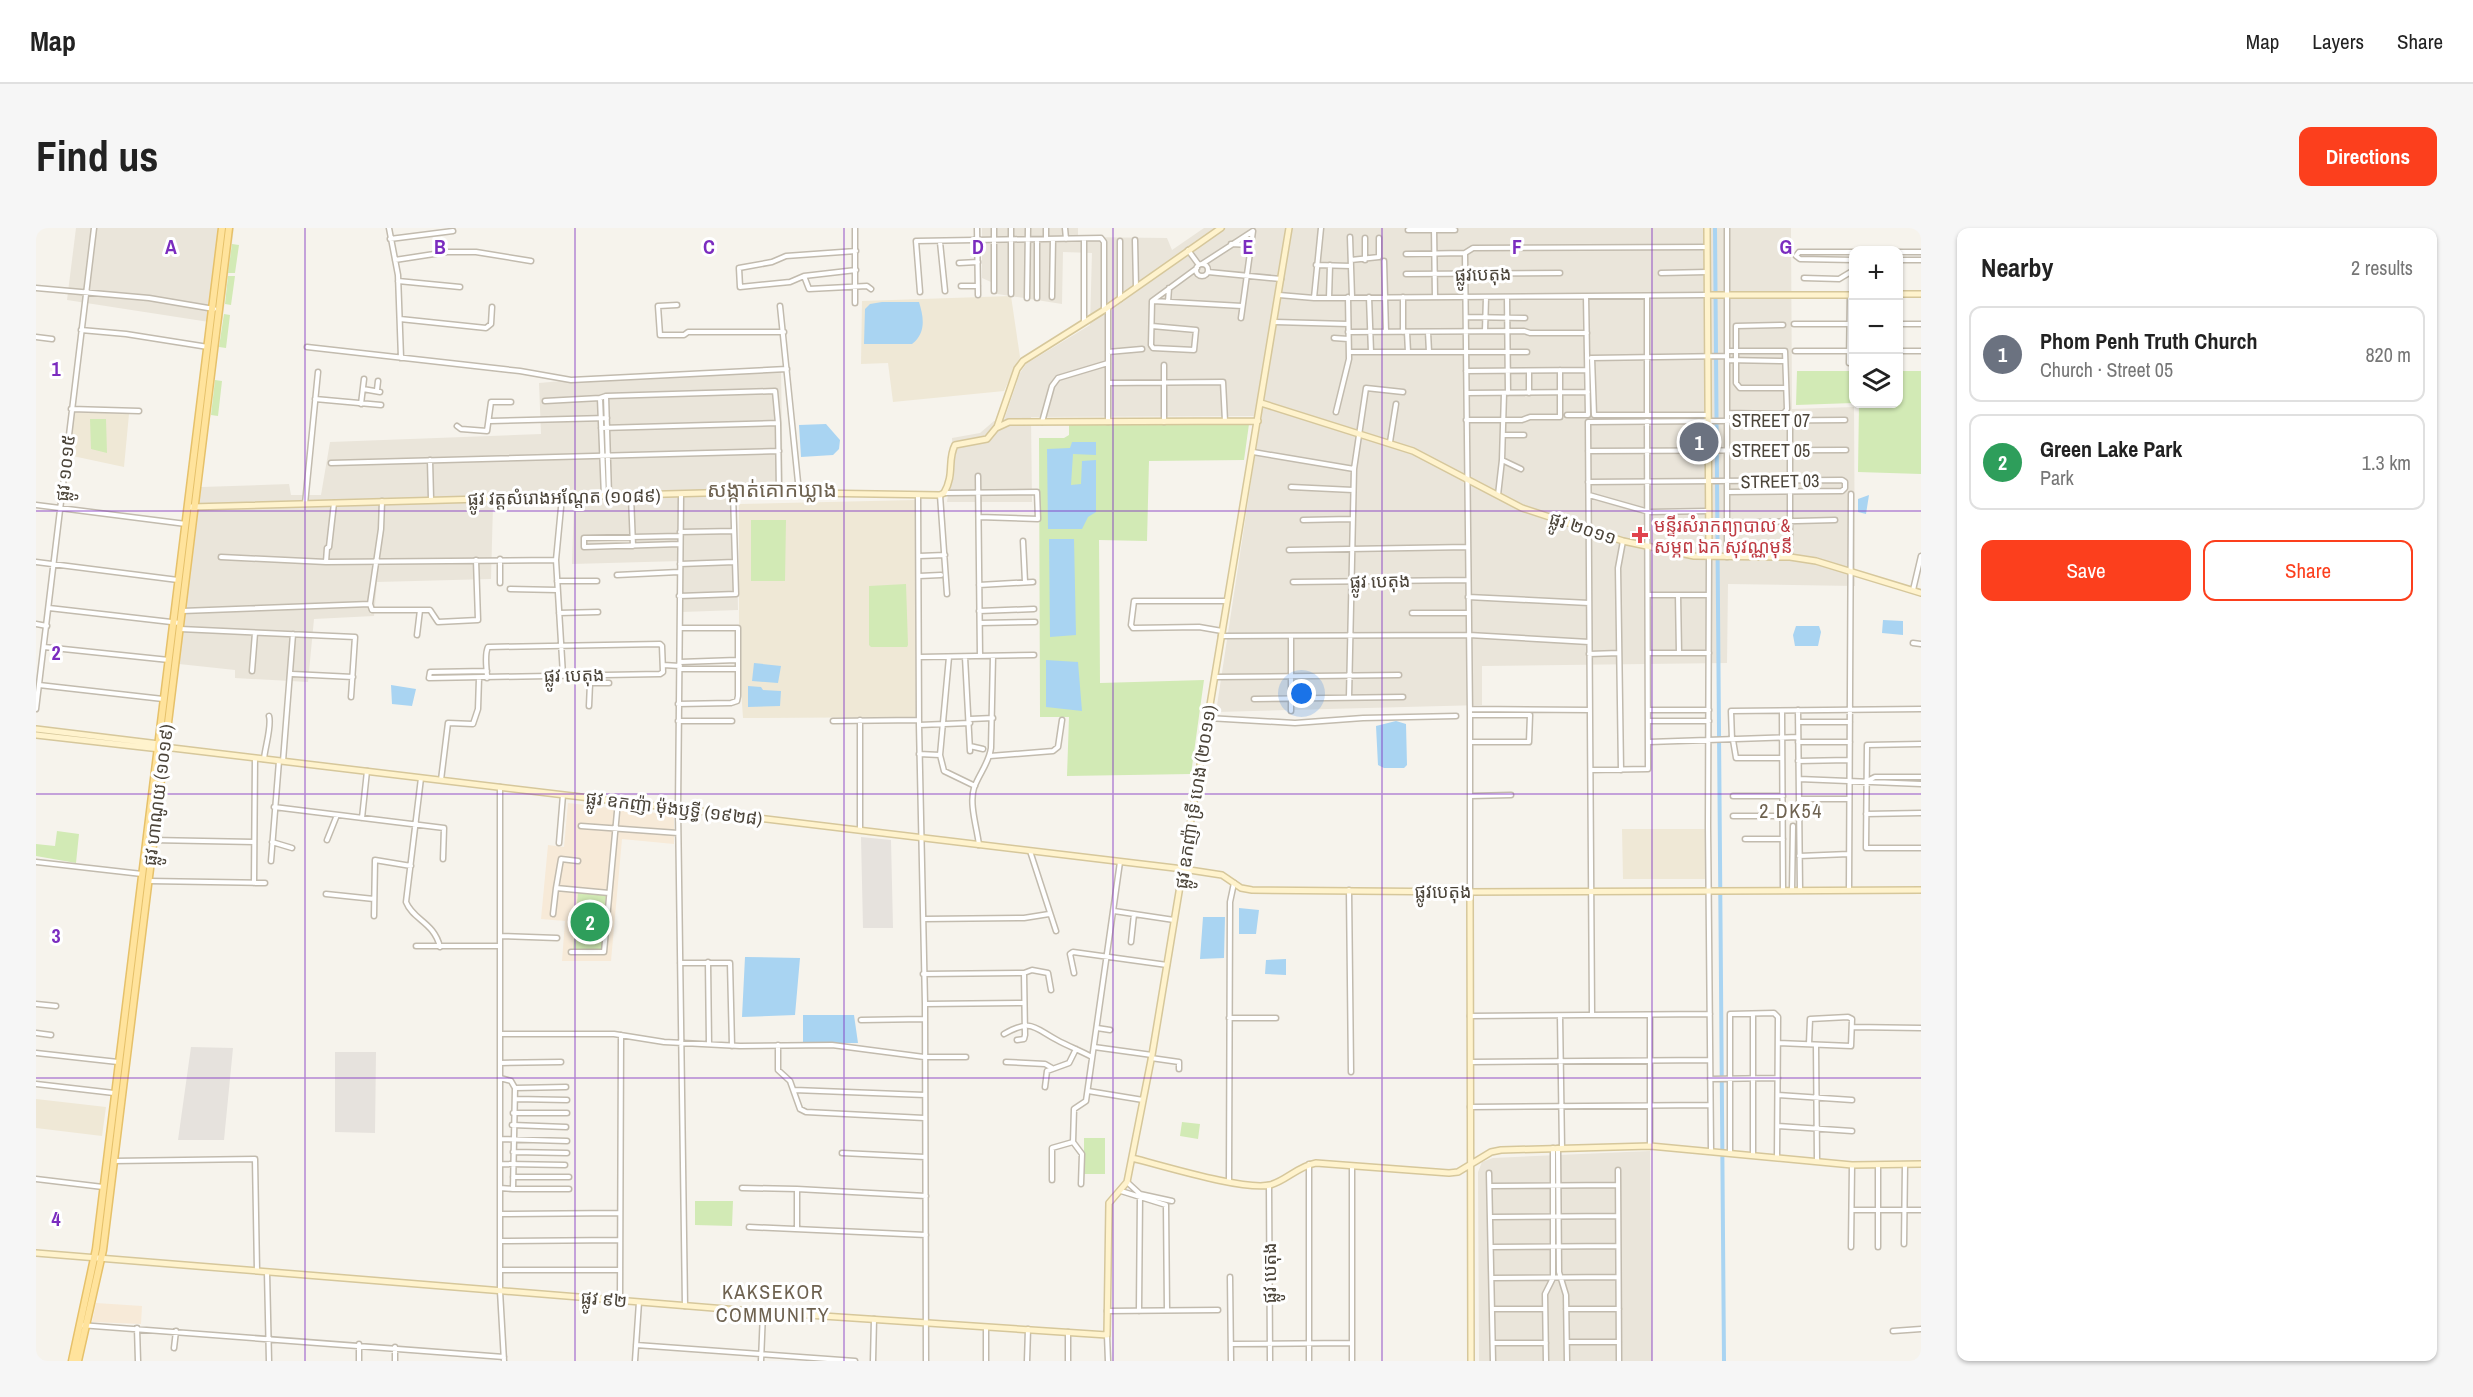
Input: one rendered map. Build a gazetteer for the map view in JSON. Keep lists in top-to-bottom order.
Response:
{
  "streets": {
    "main road": [
      "ផ្លូវបេតុង",
      "ផ្លូវ វត្តសំរោងអណ្ដែត (១០៨៩)",
      "ផ្លូវ ២០១១",
      "ផ្លូវ ហាណូយ (១០១៩)",
      "ផ្លូវ ឧកញ៉ា ទ្រី ហេង (២០១១)",
      "ផ្លូវ ឧកញ៉ា ម៉ុងឫទ្ធី (១៩២៨)",
      "ផ្លូវ ៩២"
    ],
    "street": [
      "STREET 07",
      "STREET 05",
      "ផ្លូវ ១០១៥",
      "STREET 03",
      "ផ្លូវ បេតុង"
    ]
  },
  "crossings": [
    ["ផ្លូវបេតុង", "ផ្លូវ ឧកញ៉ា ទ្រី ហេង (២០១១)"],
    ["ផ្លូវបេតុង", "ផ្លូវ ឧកញ៉ា ម៉ុងឫទ្ធី (១៩២៨)"],
    ["STREET 07", "STREET 05"],
    ["ផ្លូវ វត្តសំរោងអណ្ដែត (១០៨៩)", "ផ្លូវ ហាណូយ (១០១៩)"],
    ["ផ្លូវ ២០១១", "ផ្លូវ ឧកញ៉ា ទ្រី ហេង (២០១១)"],
    ["ផ្លូវ ហាណូយ (១០១៩)", "ផ្លូវ ឧកញ៉ា ម៉ុងឫទ្ធី (១៩២៨)"],
    ["ផ្លូវ ហាណូយ (១០១៩)", "ផ្លូវ ៩២"],
    ["ផ្លូវ ឧកញ៉ា ទ្រី ហេង (២០១១)", "ផ្លូវ ឧកញ៉ា ម៉ុងឫទ្ធី (១៩២៨)"],
    ["ផ្លូវ ឧកញ៉ា ទ្រី ហេង (២០១១)", "ផ្លូវ ៩២"]
  ],
  "districts": ["សង្កាត់គោកឃ្លាង", "2 DK54", "KAKSEKOR COMMUNITY"],
  "places": {
    "health": ["មន្ទីរសំរាកព្យាបាល & សម្ភព ឯក សុវណ្ណមុនី"]
  },
  "page": {
    "header": "Map",
    "nav": ["Map", "Layers", "Share"],
    "buttons": [
      "Directions",
      ["Save", "Share"]
    ],
    "title": "Find us",
    "heading": ["Nearby", "2 results"],
    "map_buttons": ["+", "−"],
    "list": [
      {
        "mark": "1",
        "name": "Phom Penh Truth Church",
        "note": "Church · Street 05",
        "value": "820 m"
      },
      {
        "mark": "2",
        "name": "Green Lake Park",
        "note": "Park",
        "value": "1.3 km"
      }
    ],
    "pins": ["1", "2"]
  },
  "grid": {
    "columns": [
      "A",
      "B",
      "C",
      "D",
      "E",
      "F",
      "G"
    ],
    "rows": [
      "1",
      "2",
      "3",
      "4"
    ]
  }
}
